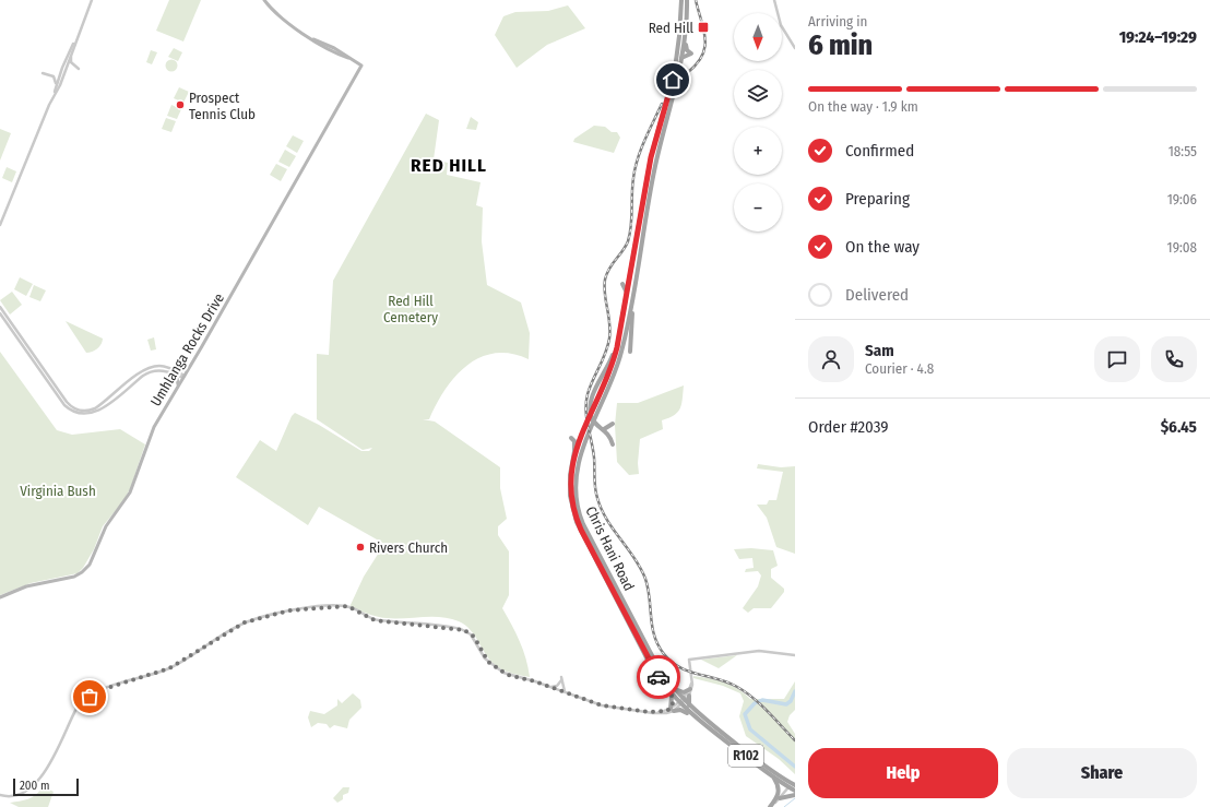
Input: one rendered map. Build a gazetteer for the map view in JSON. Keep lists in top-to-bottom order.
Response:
{
  "streets": {
    "main road": ["Umhlanga Rocks Drive", "Chris Hani Road", "R102"]
  },
  "crossings": [
    ["Chris Hani Road", "R102"]
  ],
  "districts": ["RED HILL"],
  "parks": ["Red Hill Cemetery", "Virginia Bush"],
  "places": {
    "transit": ["Red Hill"],
    "other": ["Prospect Tennis Club", "Rivers Church"]
  },
  "scale_bar": "200 m",
  "north": "bottom",
  "page": {
    "heading": ["6 min", "Arriving in", "19:24–19:29"],
    "panel": [
      "Sam",
      "Courier · 4.8",
      "Order #2039",
      "$6.45"
    ],
    "map_buttons": ["+", "−"],
    "bar": "On the way · 1.9 km",
    "list": [
      ["Confirmed", "18:55"],
      ["Preparing", "19:06"],
      ["On the way", "19:08"],
      "Delivered"
    ],
    "buttons": ["Help", "Share"],
    "scale": "200 m"
  }
}
